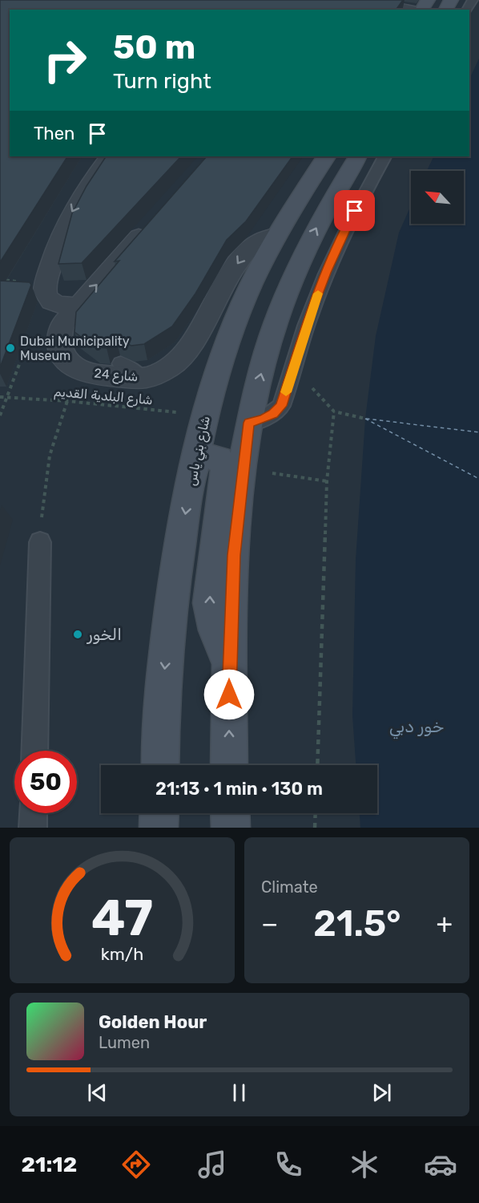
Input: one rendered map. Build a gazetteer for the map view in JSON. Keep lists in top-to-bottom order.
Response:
{
  "streets": {
    "main road": ["شارع بني ياس"],
    "street": ["شارع 24"],
    "path": ["شارع البلدية القديم"]
  },
  "crossings": [
    ["شارع 24", "شارع بني ياس"],
    ["شارع البلدية القديم", "شارع بني ياس"]
  ],
  "water": ["خور دبي"],
  "places": ["Dubai Municipality Museum", "الخور"],
  "north": "top left",
  "page": {
    "turn": ["50 m", "Turn right"],
    "then": "Then",
    "limit": "50",
    "trip": "21:13 · 1 min · 130 m",
    "tile": "Climate",
    "heat": ["−", "21.5°", "+"],
    "song": ["Golden Hour", "Lumen"],
    "tabs": "21:12",
    "gauge": ["47", "km/h"]
  }
}
